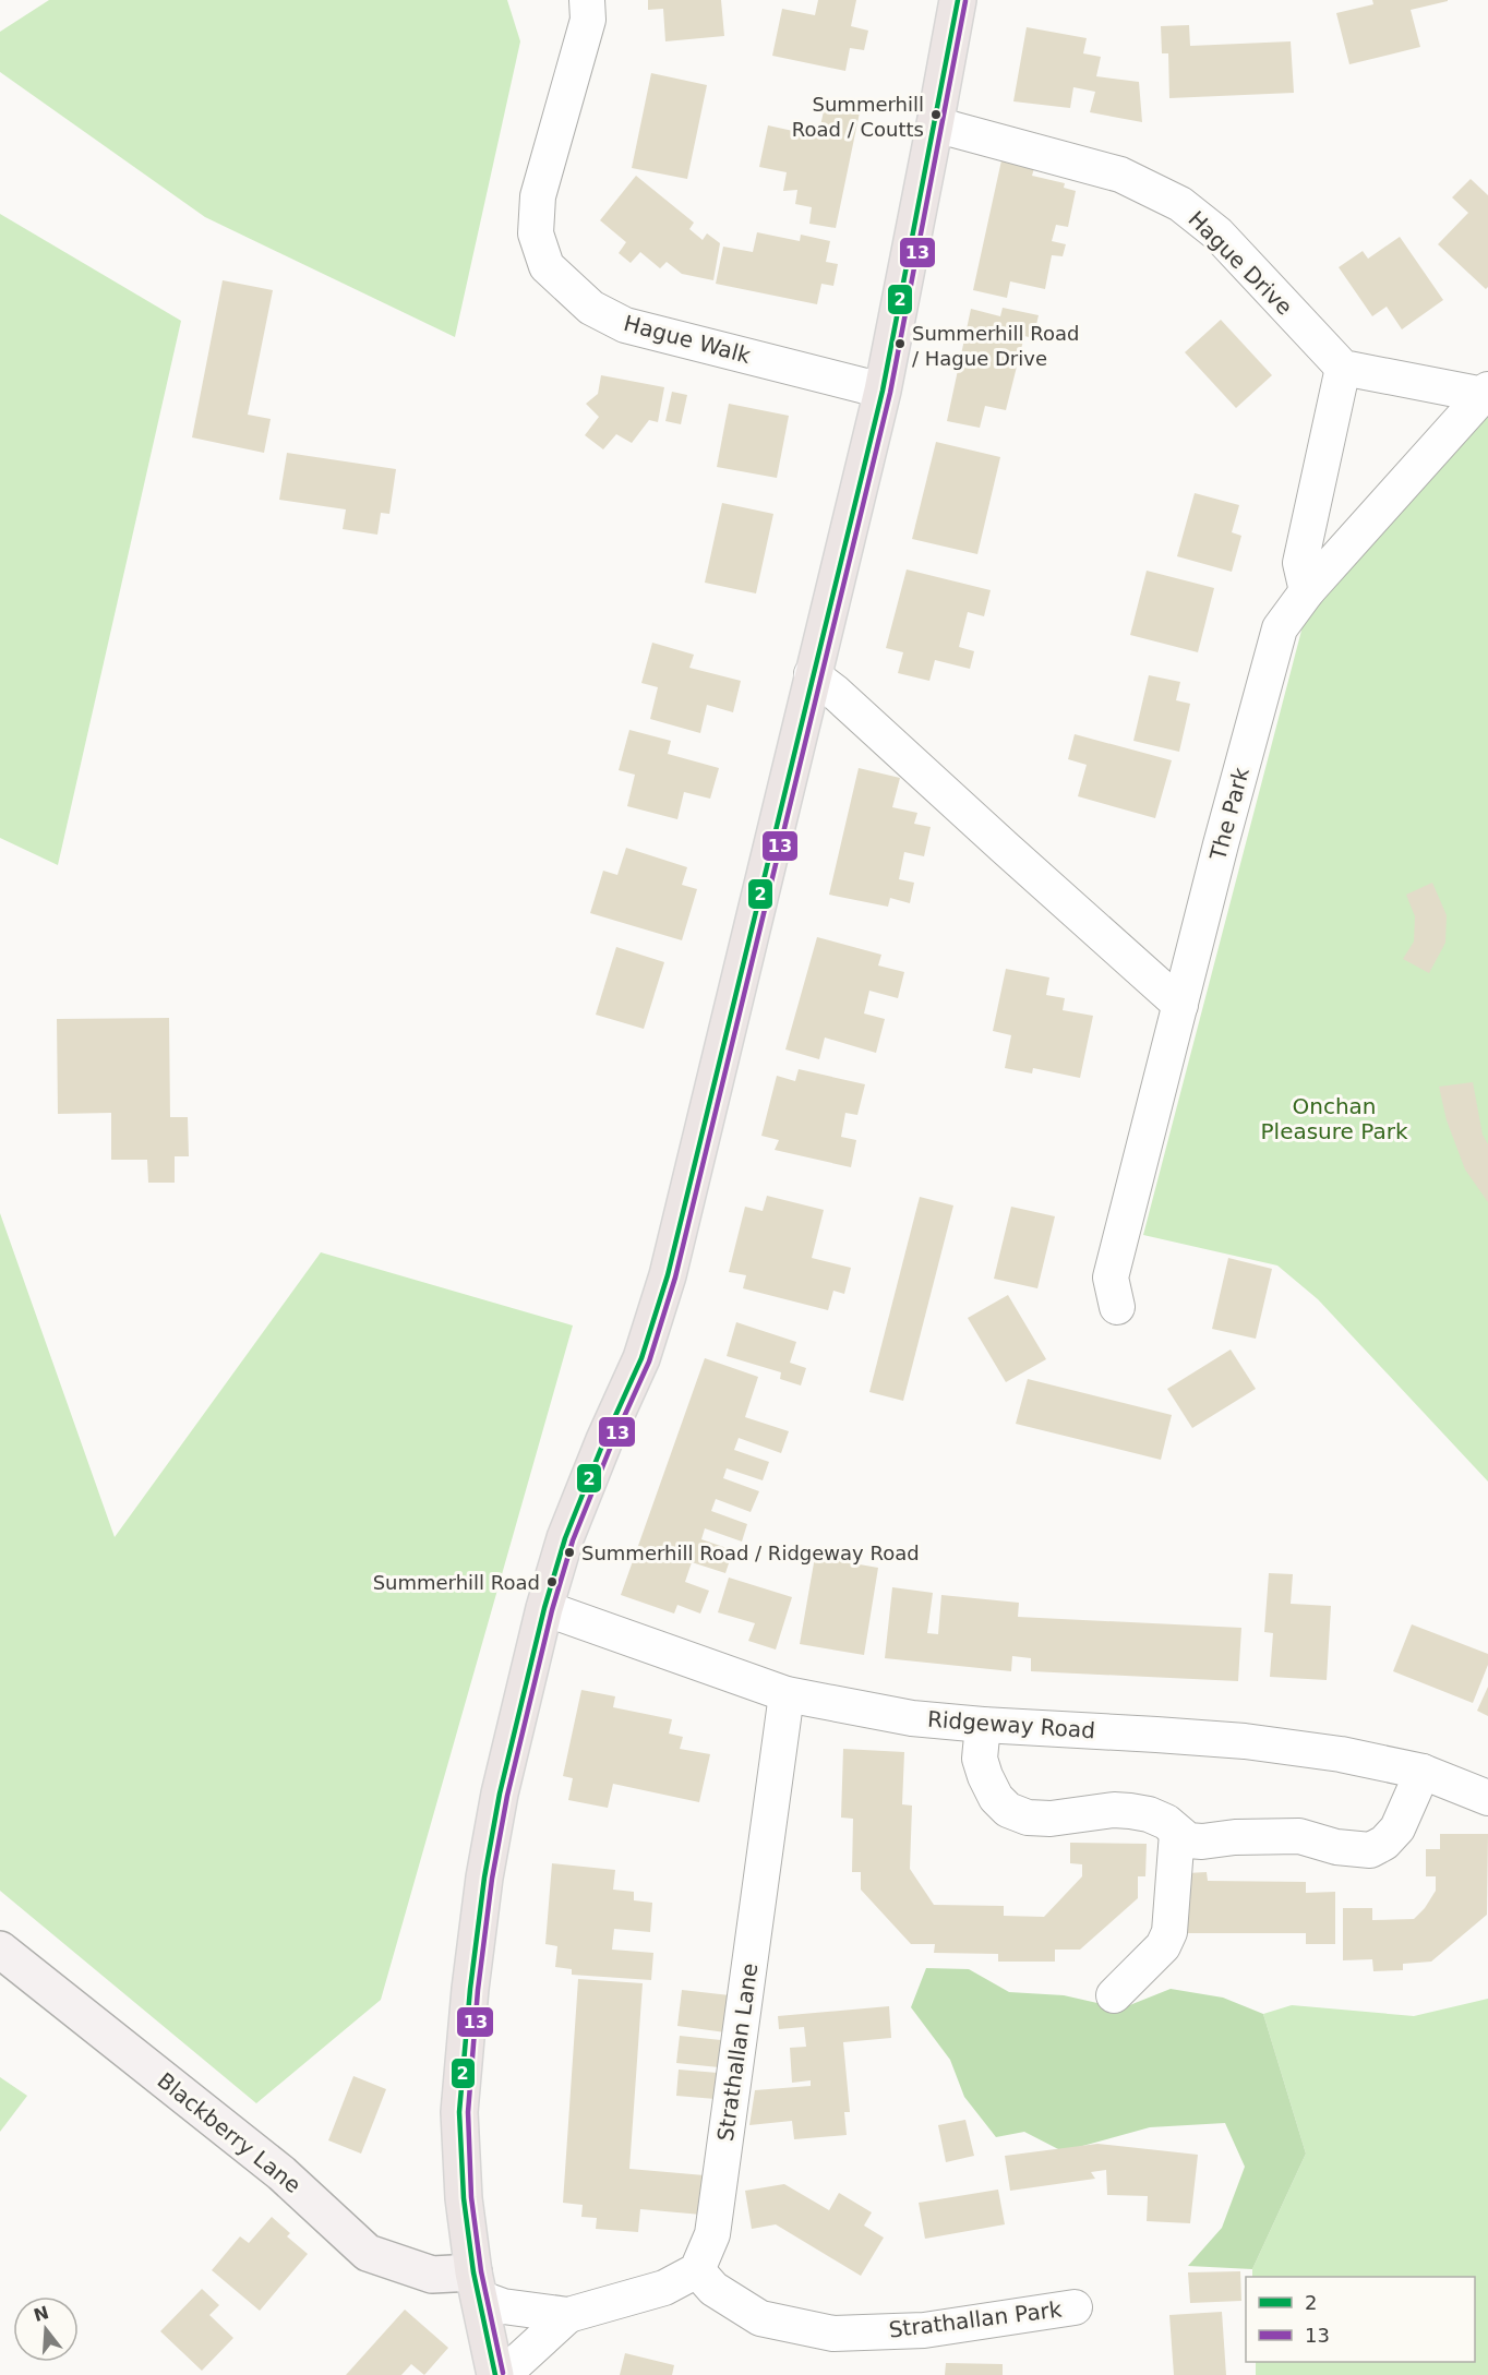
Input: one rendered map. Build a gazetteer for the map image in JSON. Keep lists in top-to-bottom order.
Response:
{
  "streets": {
    "main road": ["Blackberry Lane"],
    "street": [
      "Hague Drive",
      "Hague Walk",
      "The Park",
      "Ridgeway Road",
      "Strathallan Lane",
      "Strathallan Park"
    ]
  },
  "crossings": [
    ["Ridgeway Road", "Strathallan Lane"],
    ["Strathallan Lane", "Strathallan Park"]
  ],
  "parks": ["Onchan Pleasure Park"],
  "places": [
    "Summerhill Road / Coutts",
    "Summerhill Road / Hague Drive",
    "Summerhill Road / Ridgeway Road",
    "Summerhill Road"
  ],
  "lines": ["transit line 2", "transit line 13"],
  "legend": ["2", "13"],
  "north": "top"
}
